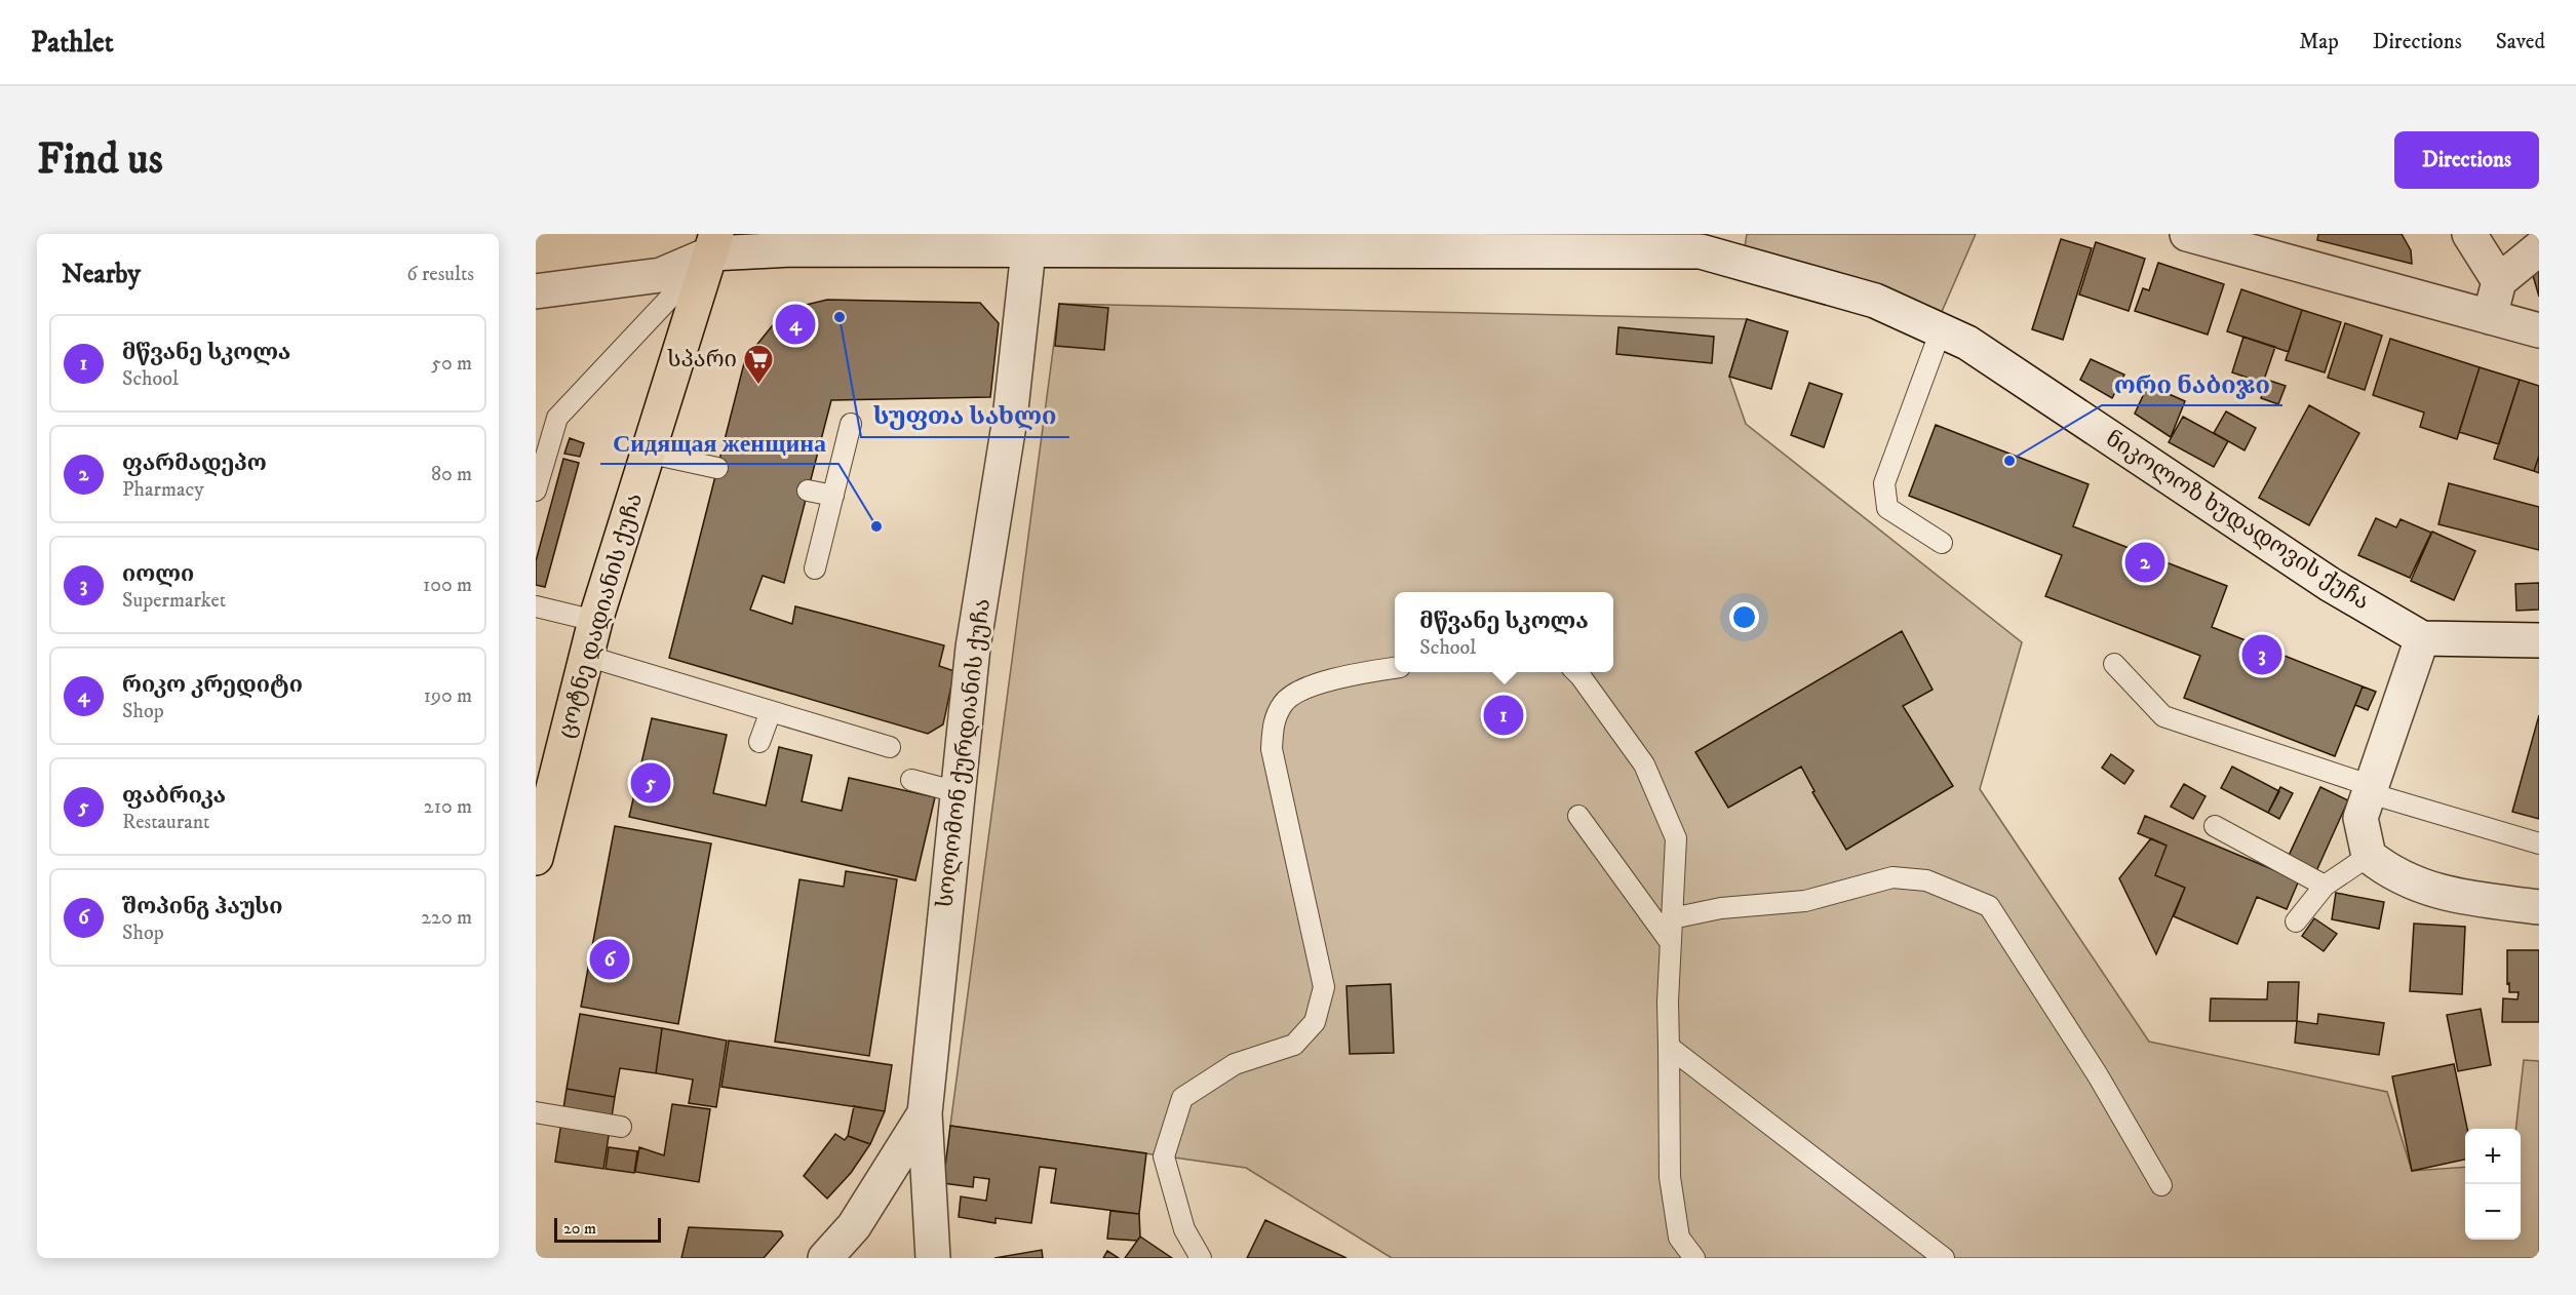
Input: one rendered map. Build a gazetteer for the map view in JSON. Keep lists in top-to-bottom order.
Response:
{
  "streets": {
    "main road": ["ცოტნე დადიანის ქუჩა"],
    "street": ["ნიკოლოზ ხუდადოვის ქუჩა", "სოლომონ ქურდიანის ქუჩა"]
  },
  "crossings": [
    ["ნიკოლოზ ხუდადოვის ქუჩა", "ცოტნე დადიანის ქუჩა"],
    ["ნიკოლოზ ხუდადოვის ქუჩა", "სოლომონ ქურდიანის ქუჩა"]
  ],
  "places": {
    "other": ["სუფთა სახლი", "ორი ნაბიჯი", "Сидящая женщина"],
    "supermarket": ["სპარი"]
  },
  "scale_bar": "20 m",
  "page": {
    "header": "Pathlet",
    "nav": ["Map", "Directions", "Saved"],
    "buttons": "Directions",
    "title": "Find us",
    "heading": ["Nearby", "6 results"],
    "pins": [
      "4",
      "2",
      "3",
      "1",
      "5",
      "6"
    ],
    "list": [
      {
        "mark": "1",
        "name": "მწვანე სკოლა",
        "note": "School",
        "value": "50 m"
      },
      {
        "mark": "2",
        "name": "ფარმადეპო",
        "note": "Pharmacy",
        "value": "80 m"
      },
      {
        "mark": "3",
        "name": "იოლი",
        "note": "Supermarket",
        "value": "100 m"
      },
      {
        "mark": "4",
        "name": "რიკო კრედიტი",
        "note": "Shop",
        "value": "190 m"
      },
      {
        "mark": "5",
        "name": "ფაბრიკა",
        "note": "Restaurant",
        "value": "210 m"
      },
      {
        "mark": "6",
        "name": "შოპინგ ჰაუსი",
        "note": "Shop",
        "value": "220 m"
      }
    ],
    "popup": ["მწვანე სკოლა", "School"],
    "map_buttons": ["+", "−"],
    "scale": "20 m"
  }
}
